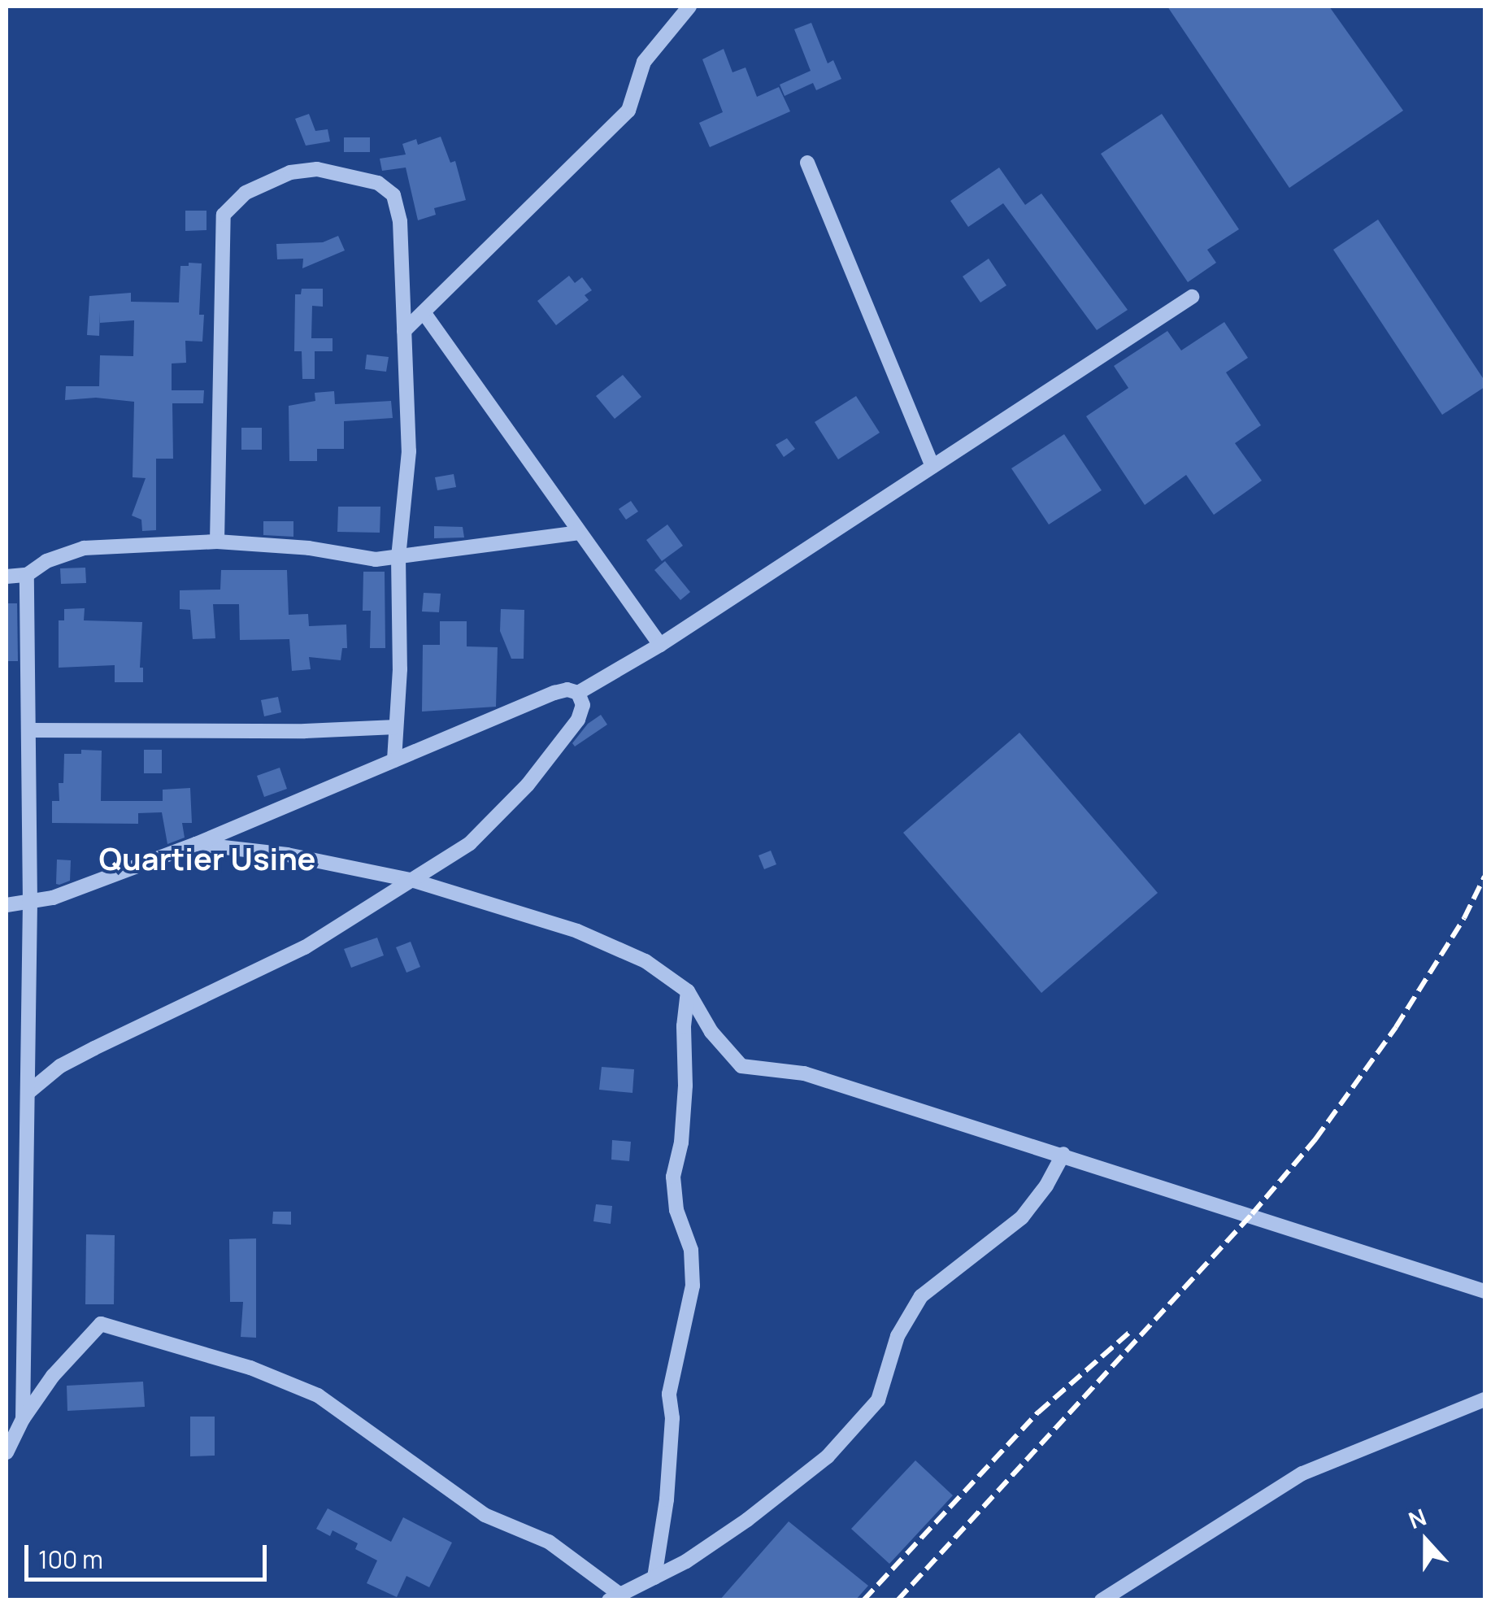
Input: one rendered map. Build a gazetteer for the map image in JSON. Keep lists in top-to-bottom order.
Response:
{
  "districts": ["Quartier Usine"],
  "scale_bar": "100 m",
  "north": "top"
}
